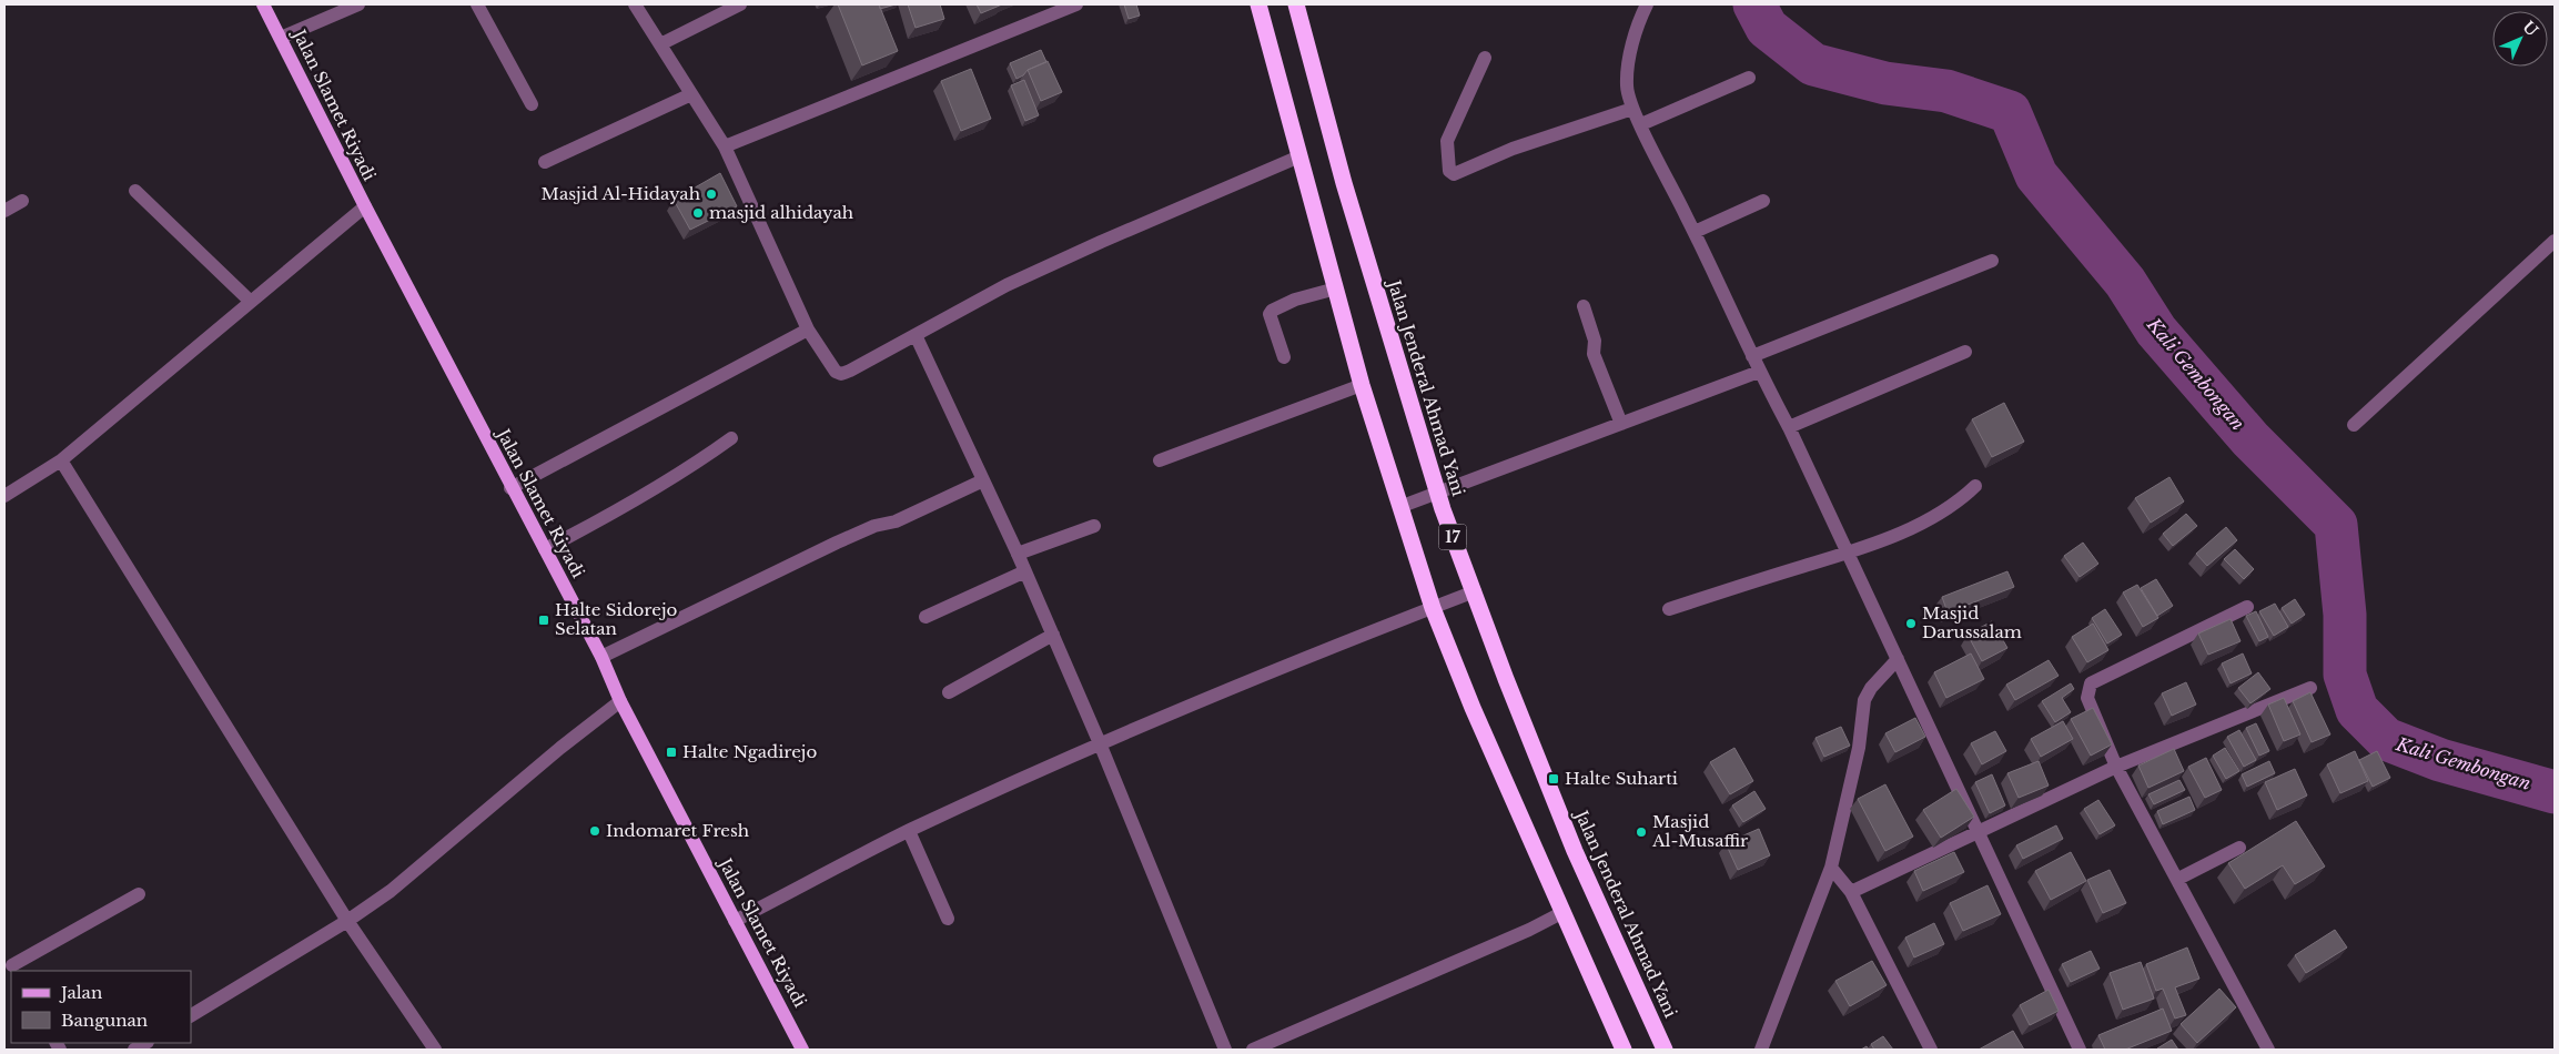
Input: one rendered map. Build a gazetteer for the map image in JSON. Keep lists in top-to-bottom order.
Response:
{
  "streets": {
    "highway": ["Jalan Jenderal Ahmad Yani", "17"],
    "main road": ["Jalan Slamet Riyadi"]
  },
  "water": ["Kali Gembongan"],
  "places": {
    "other": [
      "Masjid Al-Hidayah",
      "masjid alhidayah",
      "Masjid Darussalam",
      "Indomaret Fresh",
      "Masjid Al-Musaffir"
    ],
    "transit": ["Halte Sidorejo Selatan", "Halte Ngadirejo", "Halte Suharti"]
  },
  "legend": ["Jalan", "Bangunan"],
  "north": "top right"
}
